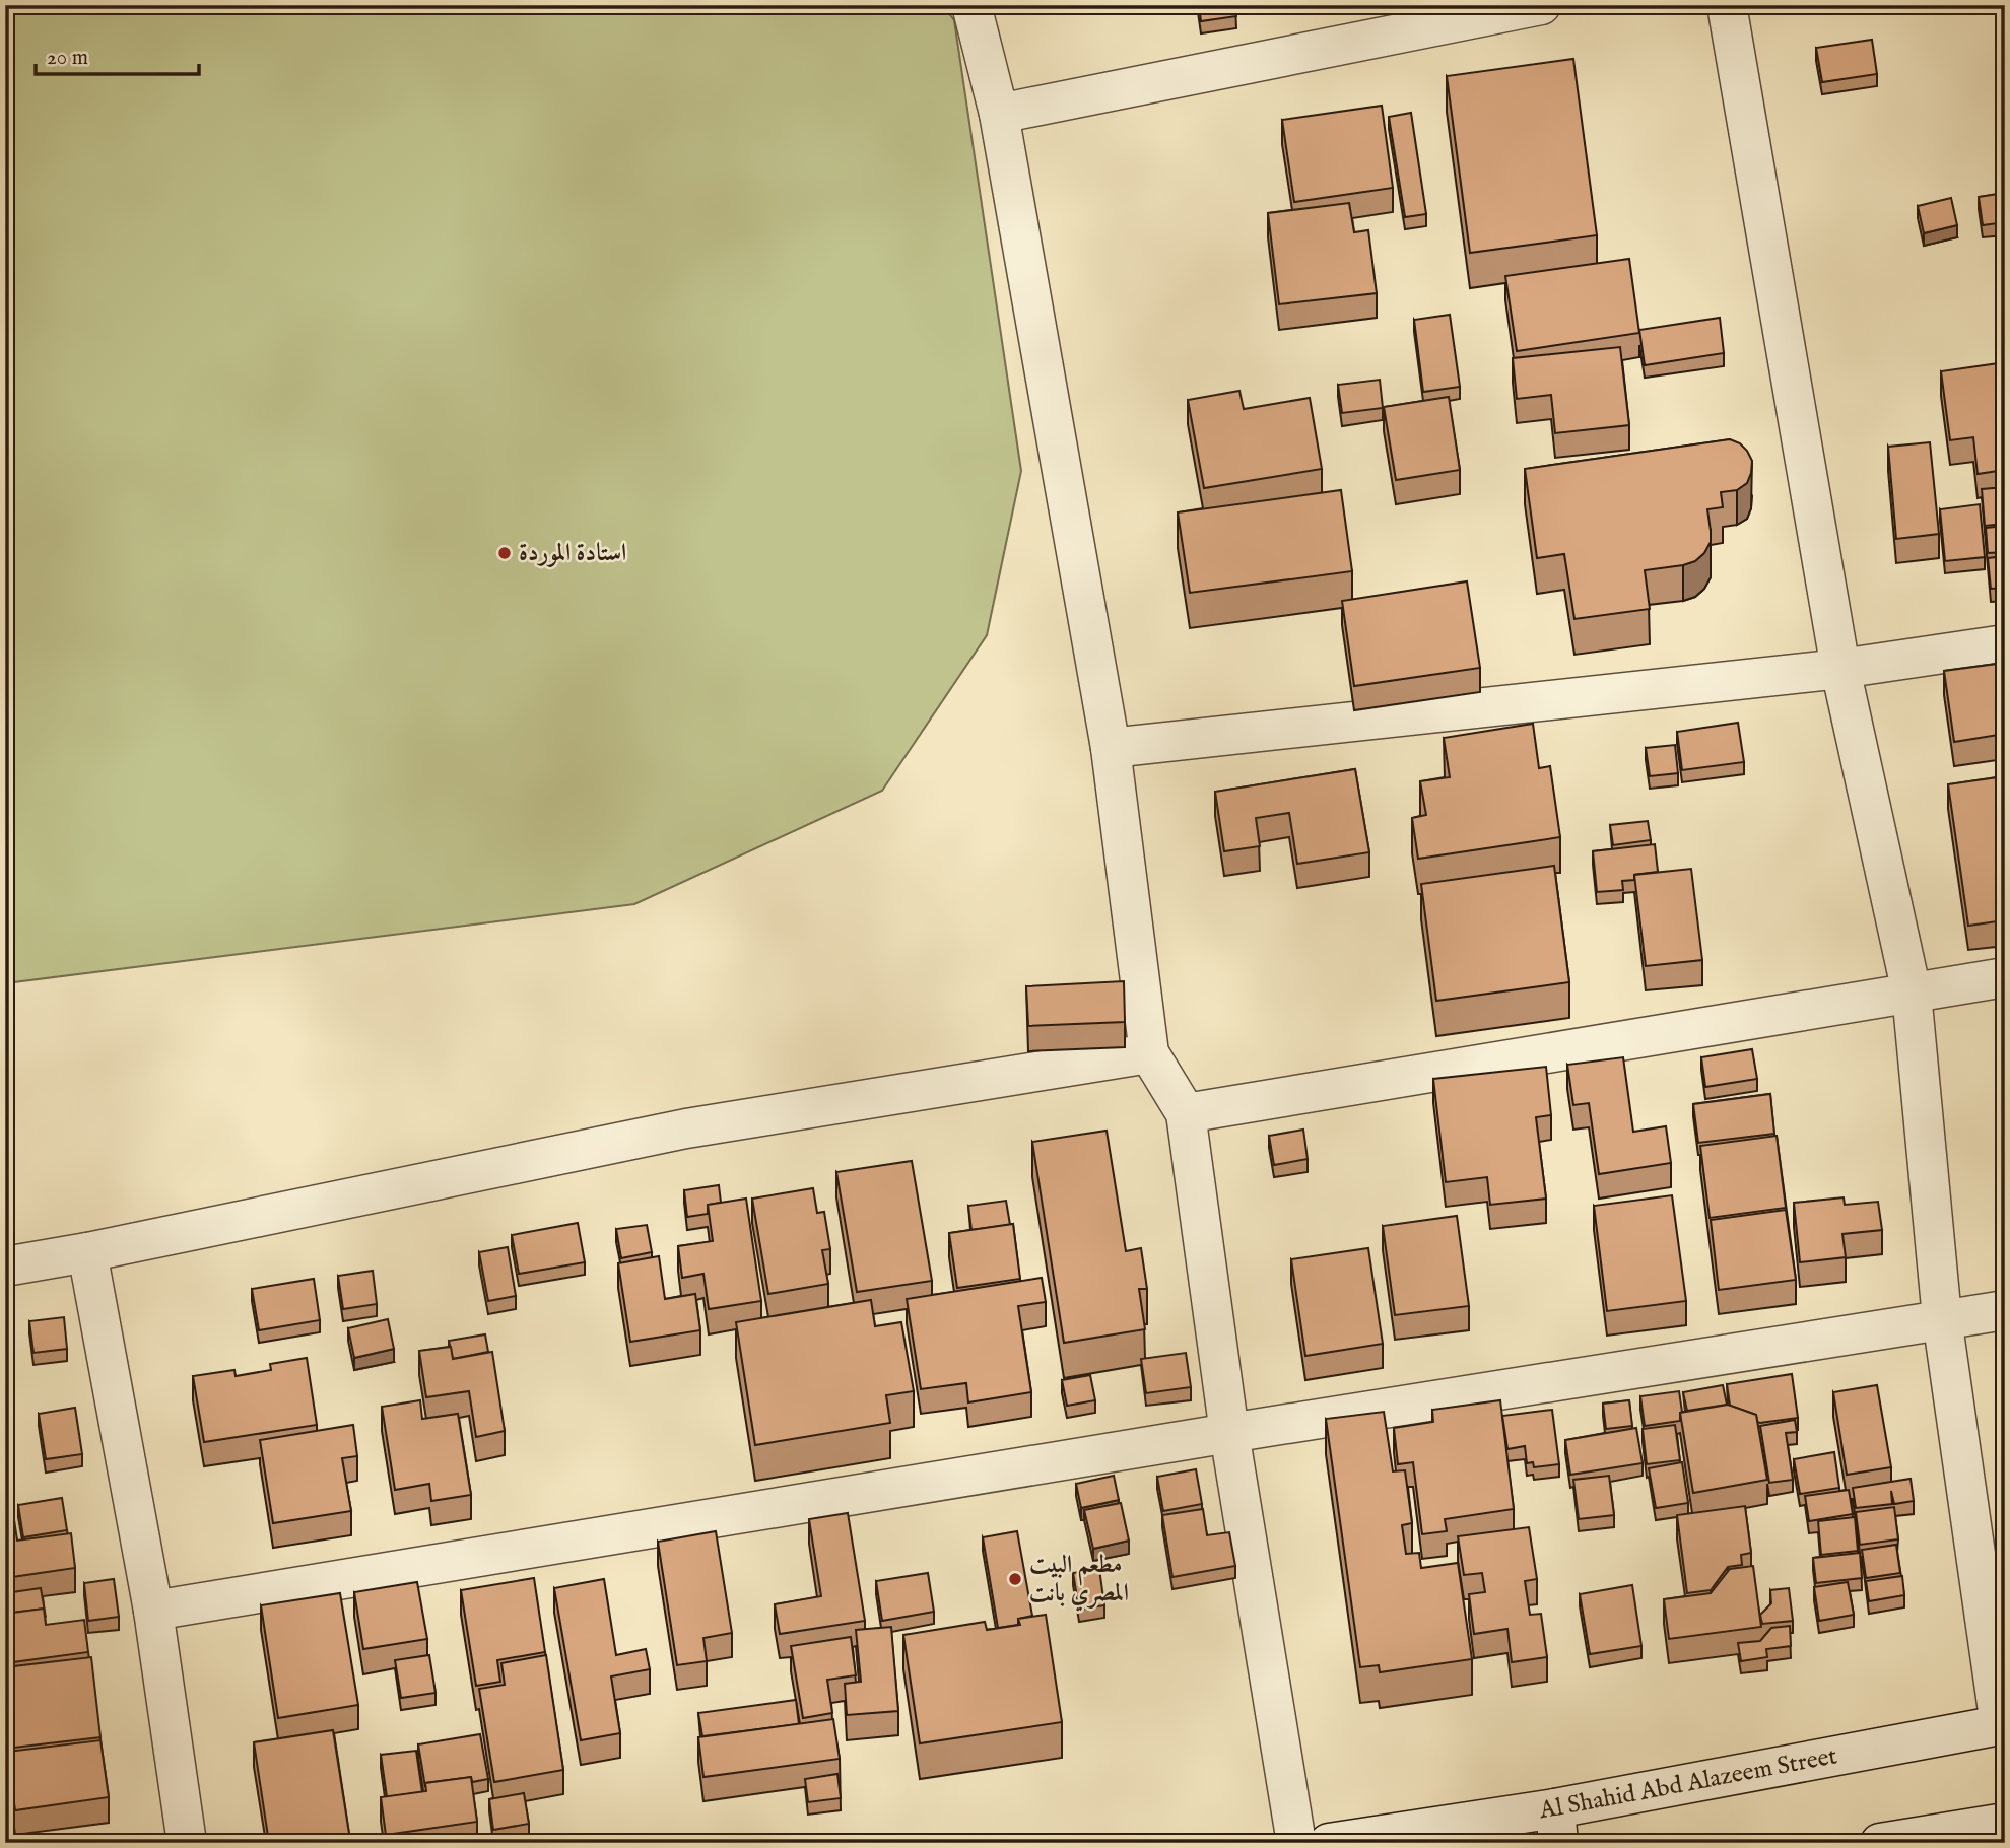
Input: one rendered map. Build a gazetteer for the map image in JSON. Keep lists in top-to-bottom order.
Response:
{
  "streets": {
    "street": ["Al Shahid Abd Alazeem Street"]
  },
  "places": ["استادة الموردة", "مطعم البيت المصري بانت"],
  "scale_bar": "20 m"
}
